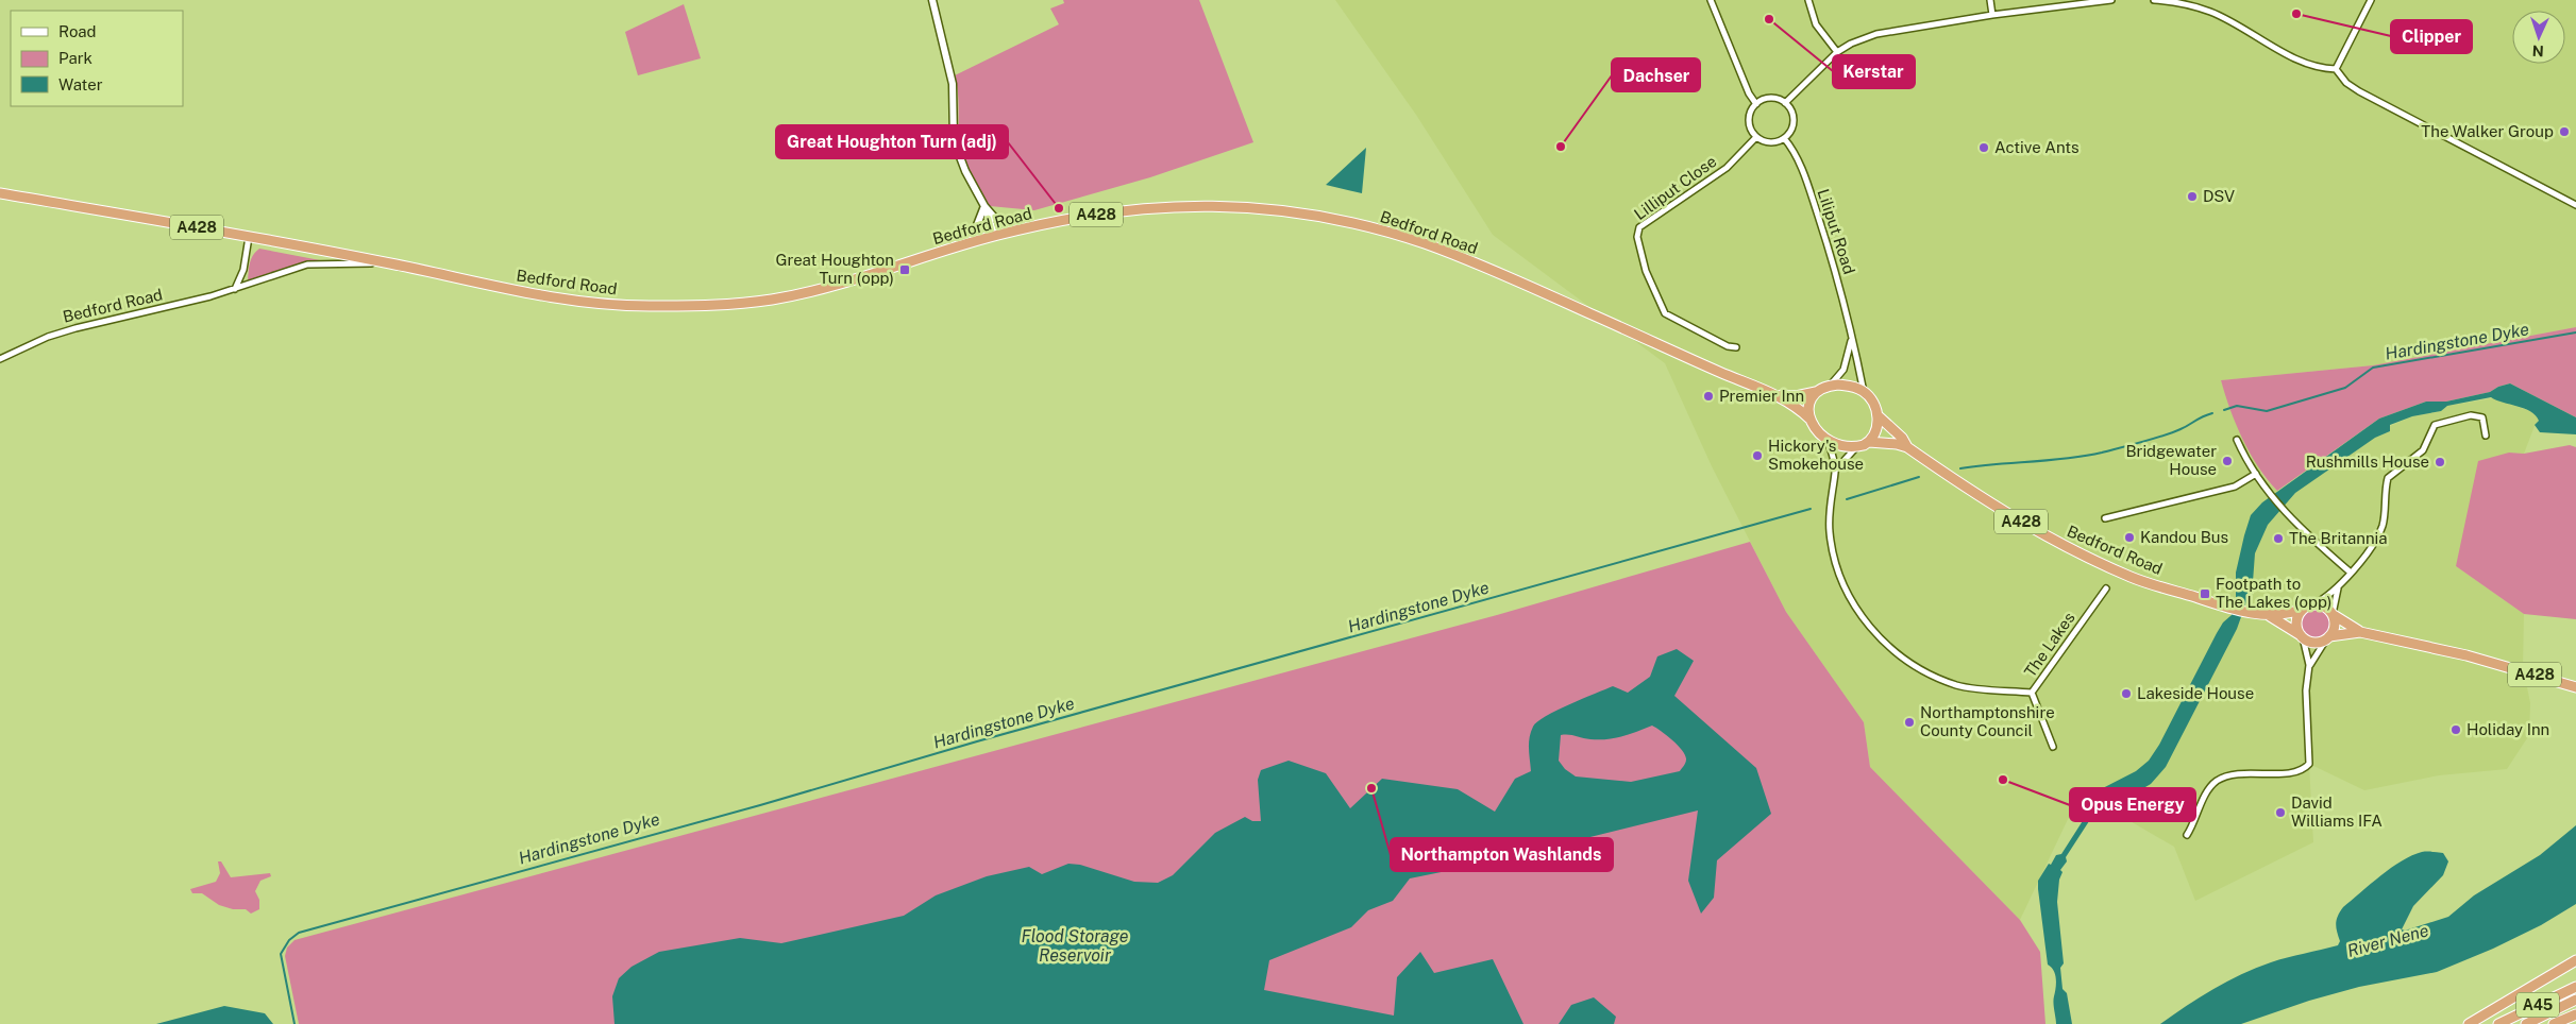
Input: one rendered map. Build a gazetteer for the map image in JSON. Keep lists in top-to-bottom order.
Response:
{
  "streets": {
    "highway": ["A428", "Bedford Road", "A45"],
    "street": ["Lilliput Close", "Liliput Road", "The Lakes"]
  },
  "crossings": [
    ["Lilliput Close", "Liliput Road"],
    ["A428", "Bedford Road"],
    ["Bedford Road", "Liliput Road"],
    ["Bedford Road", "The Lakes"],
    ["Liliput Road", "The Lakes"]
  ],
  "water": ["Hardingstone Dyke", "Flood Storage Reservoir", "River Nene"],
  "places": {
    "other": [
      "Clipper",
      "Kerstar",
      "The Walker Group",
      "Dachser",
      "Active Ants",
      "DSV",
      "Great Houghton Turn (adj)",
      "Premier Inn",
      "Hickory's Smokehouse",
      "Bridgewater House",
      "Rushmills House",
      "Kandou Bus",
      "The Britannia",
      "Lakeside House",
      "Northamptonshire County Council",
      "Holiday Inn",
      "Opus Energy",
      "Northampton Washlands",
      "David Williams IFA"
    ],
    "transit": ["Great Houghton Turn (opp)", "Footpath to The Lakes (opp)"]
  },
  "legend": ["Road", "Park", "Water"],
  "north": "bottom"
}
